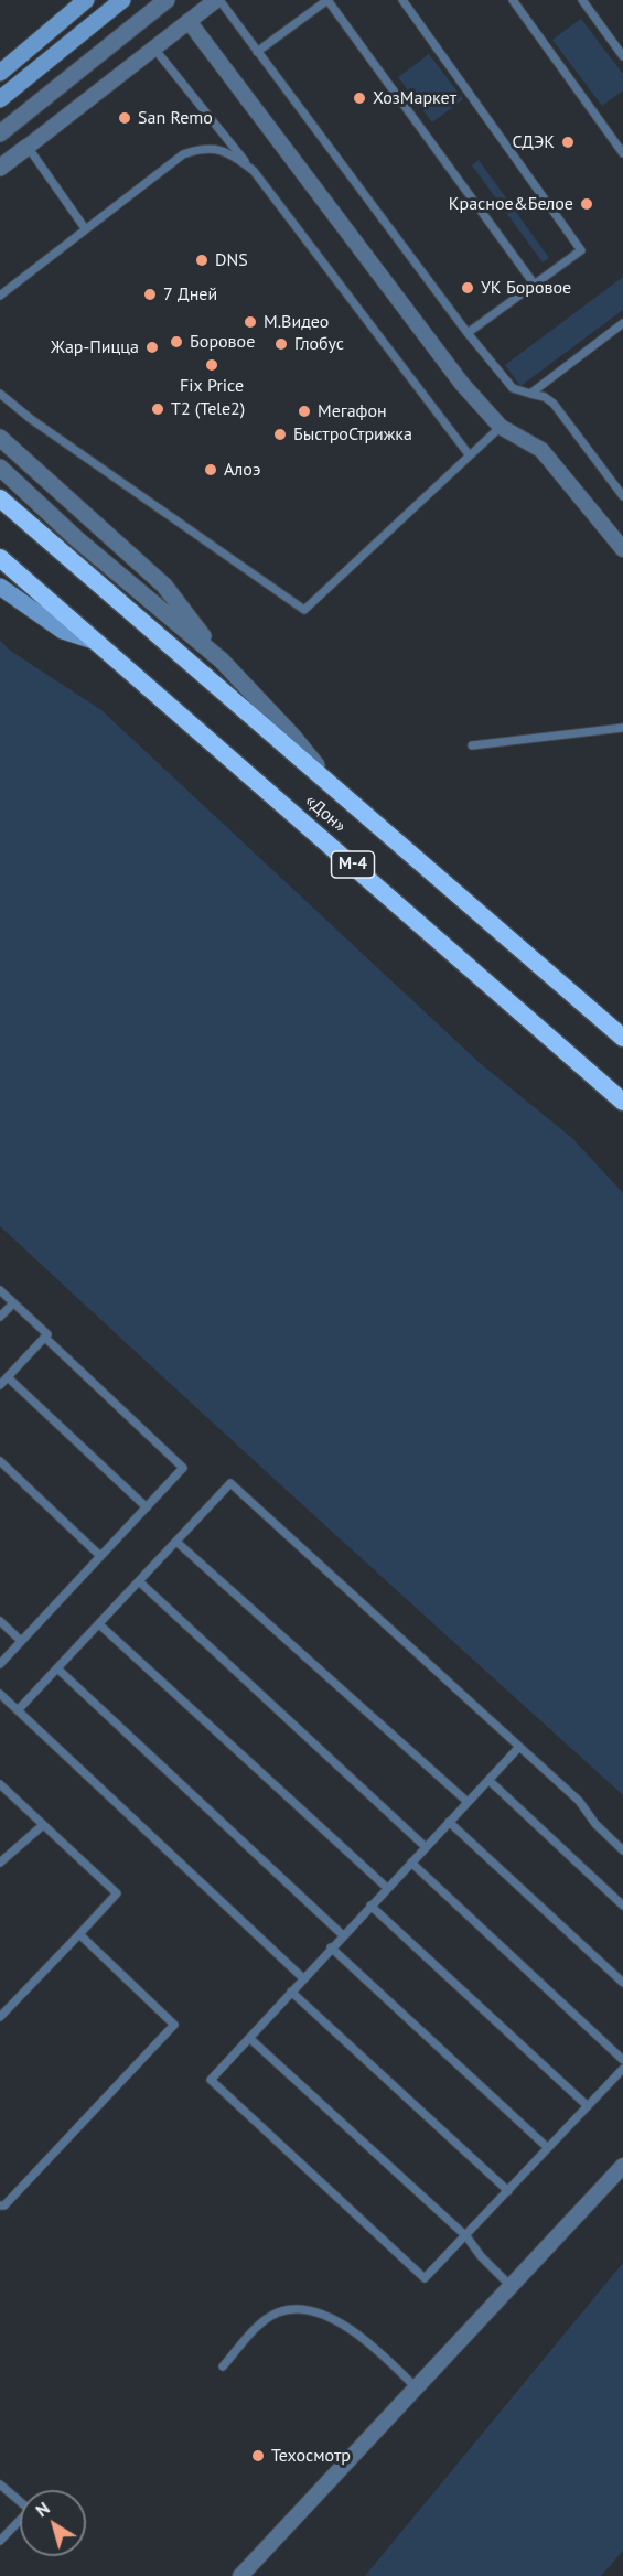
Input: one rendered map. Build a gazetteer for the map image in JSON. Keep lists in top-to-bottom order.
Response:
{
  "streets": {
    "highway": ["«Дон»", "М-4"]
  },
  "places": [
    "ХозМаркет",
    "San Remo",
    "СДЭК",
    "Красное&Белое",
    "DNS",
    "УК Боровое",
    "7 Дней",
    "М.Видео",
    "Боровое",
    "Глобус",
    "Жар-Пицца",
    "Fix Price",
    "T2 (Tele2)",
    "Мегафон",
    "БыстроСтрижка",
    "Алоэ",
    "Техосмотр"
  ],
  "north": "top left"
}
